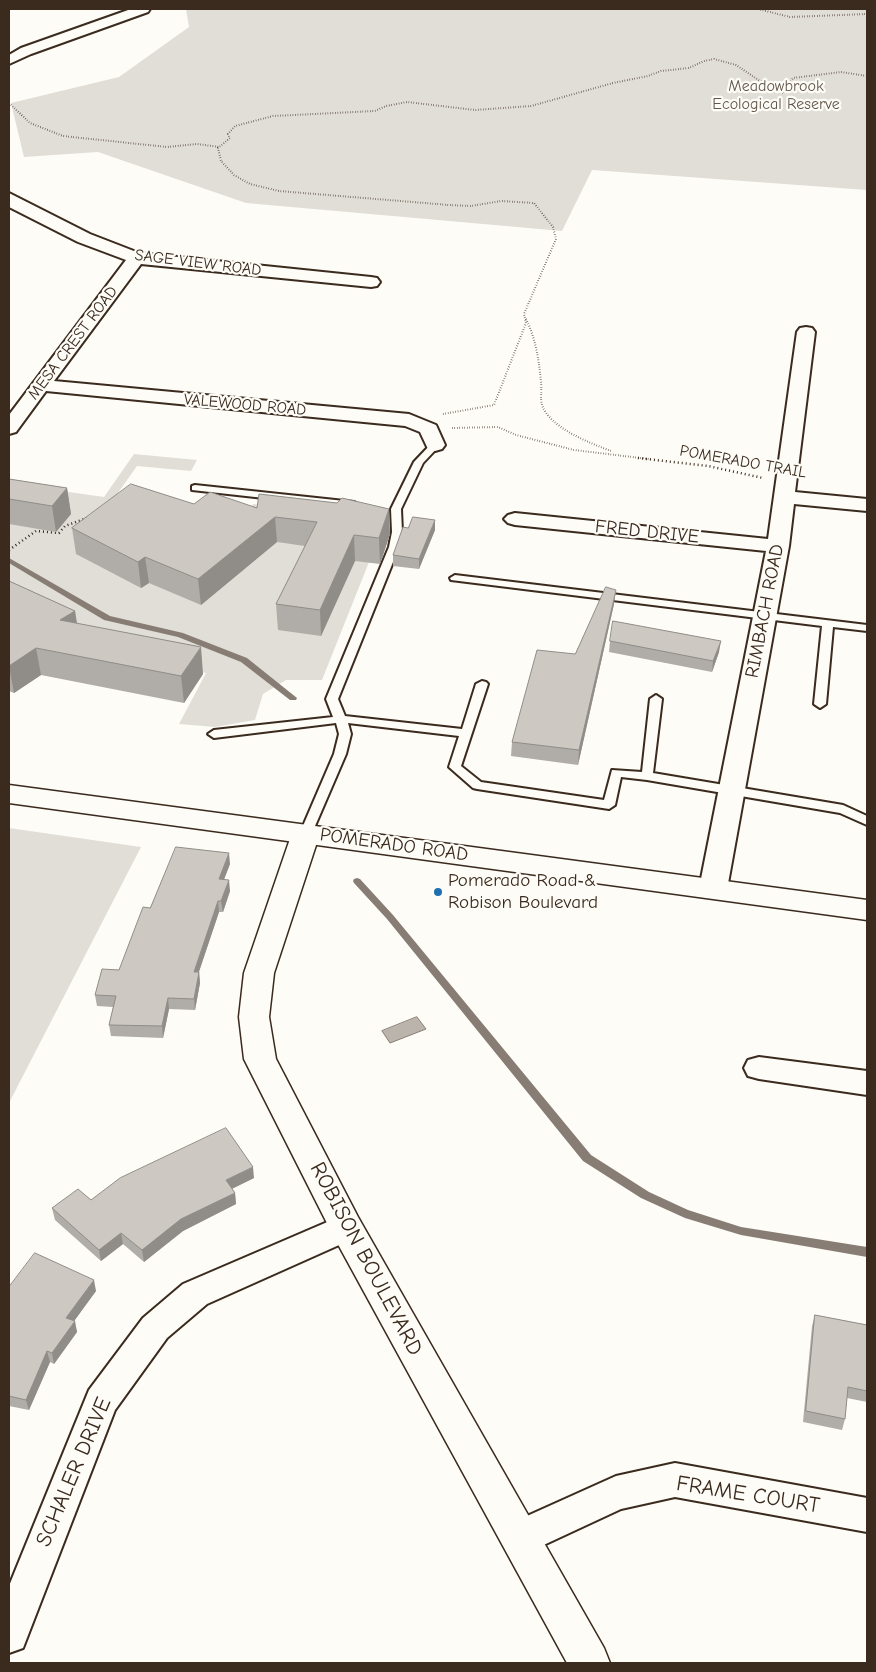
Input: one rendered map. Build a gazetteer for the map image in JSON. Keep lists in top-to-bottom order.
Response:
{
  "streets": {
    "street": [
      "SAGE VIEW ROAD",
      "MESA CREST ROAD",
      "VALEWOOD ROAD",
      "FRED DRIVE",
      "RIMBACH ROAD",
      "POMERADO ROAD",
      "ROBISON BOULEVARD",
      "SCHALER DRIVE",
      "FRAME COURT"
    ],
    "path": ["POMERADO TRAIL"]
  },
  "crossings": [
    ["SAGE VIEW ROAD", "MESA CREST ROAD"],
    ["MESA CREST ROAD", "VALEWOOD ROAD"],
    ["VALEWOOD ROAD", "POMERADO TRAIL"],
    ["POMERADO TRAIL", "RIMBACH ROAD"],
    ["FRED DRIVE", "RIMBACH ROAD"],
    ["RIMBACH ROAD", "POMERADO ROAD"],
    ["POMERADO ROAD", "ROBISON BOULEVARD"],
    ["ROBISON BOULEVARD", "SCHALER DRIVE"],
    ["ROBISON BOULEVARD", "FRAME COURT"]
  ],
  "parks": ["Meadowbrook Ecological Reserve"],
  "places": ["Pomerado Road & Robison Boulevard"]
}
